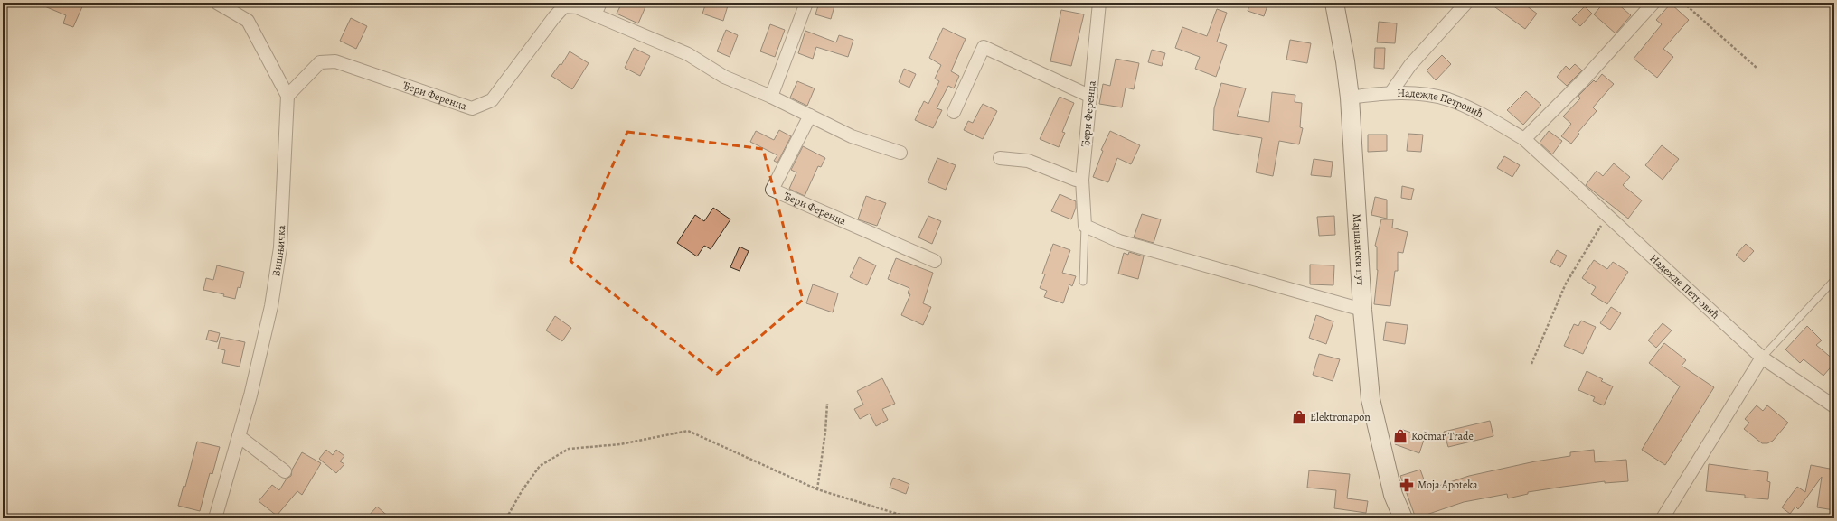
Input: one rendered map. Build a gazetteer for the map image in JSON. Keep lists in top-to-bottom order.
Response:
{
  "streets": {
    "street": [
      "Ђери Ференца",
      "Надежде Петровић",
      "Мајшански пут",
      "Вишњичка"
    ]
  },
  "crossings": [
    ["Ђери Ференца", "Вишњичка"],
    ["Надежде Петровић", "Мајшански пут"]
  ],
  "places": {
    "shop": ["Elektronapon", "Kočmar Trade"],
    "pharmacy": ["Moja Apoteka"]
  }
}
